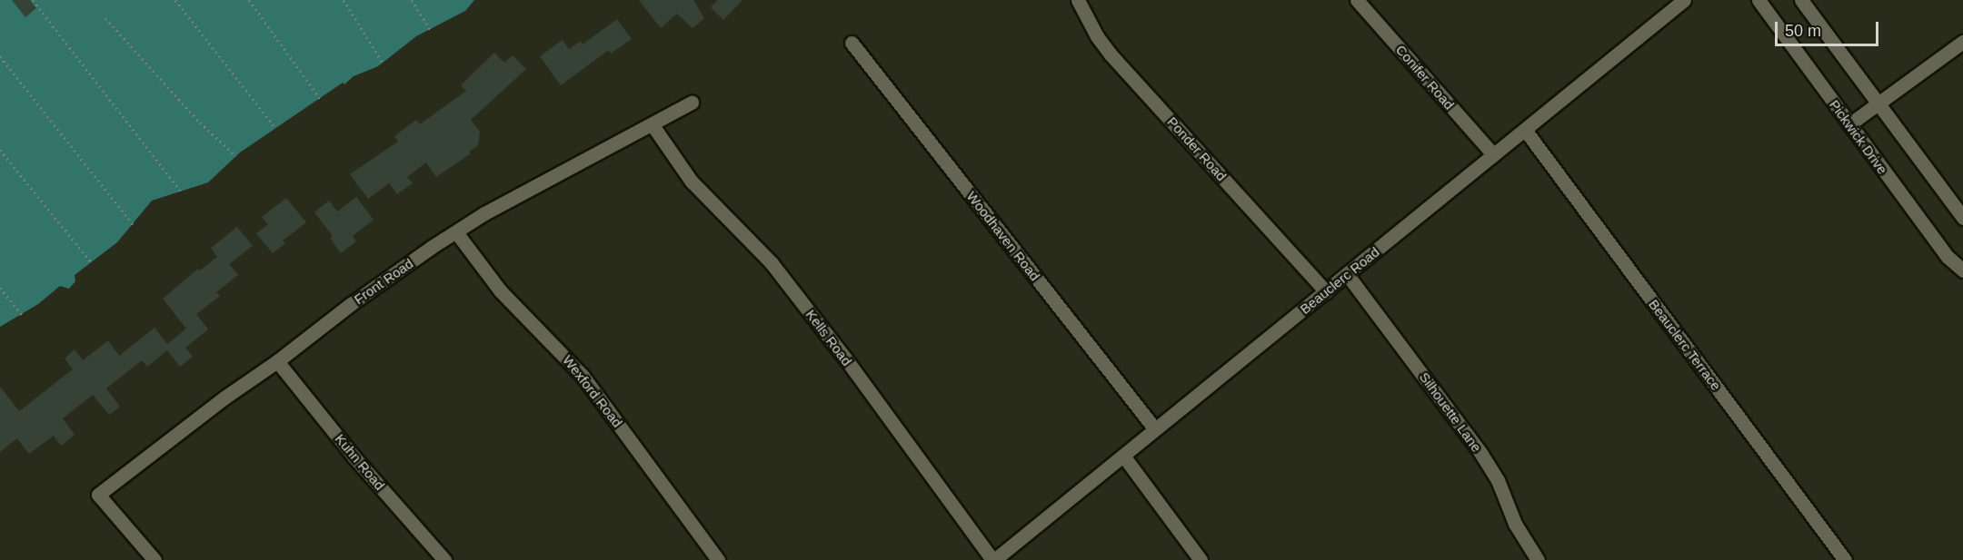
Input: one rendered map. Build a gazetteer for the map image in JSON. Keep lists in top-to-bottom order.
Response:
{
  "streets": {
    "street": [
      "Conifer Road",
      "Pickwick Drive",
      "Ponder Road",
      "Woodhaven Road",
      "Beauclerc Road",
      "Front Road",
      "Kells Road",
      "Beauclerc Terrace",
      "Wexford Road",
      "Silhouette Lane",
      "Kuhn Road"
    ]
  },
  "crossings": [
    ["Conifer Road", "Beauclerc Road"],
    ["Ponder Road", "Beauclerc Road"],
    ["Woodhaven Road", "Beauclerc Road"],
    ["Beauclerc Road", "Kells Road"],
    ["Beauclerc Road", "Beauclerc Terrace"],
    ["Beauclerc Road", "Silhouette Lane"],
    ["Front Road", "Kells Road"],
    ["Front Road", "Wexford Road"],
    ["Front Road", "Kuhn Road"]
  ],
  "scale_bar": "50 m"
}
